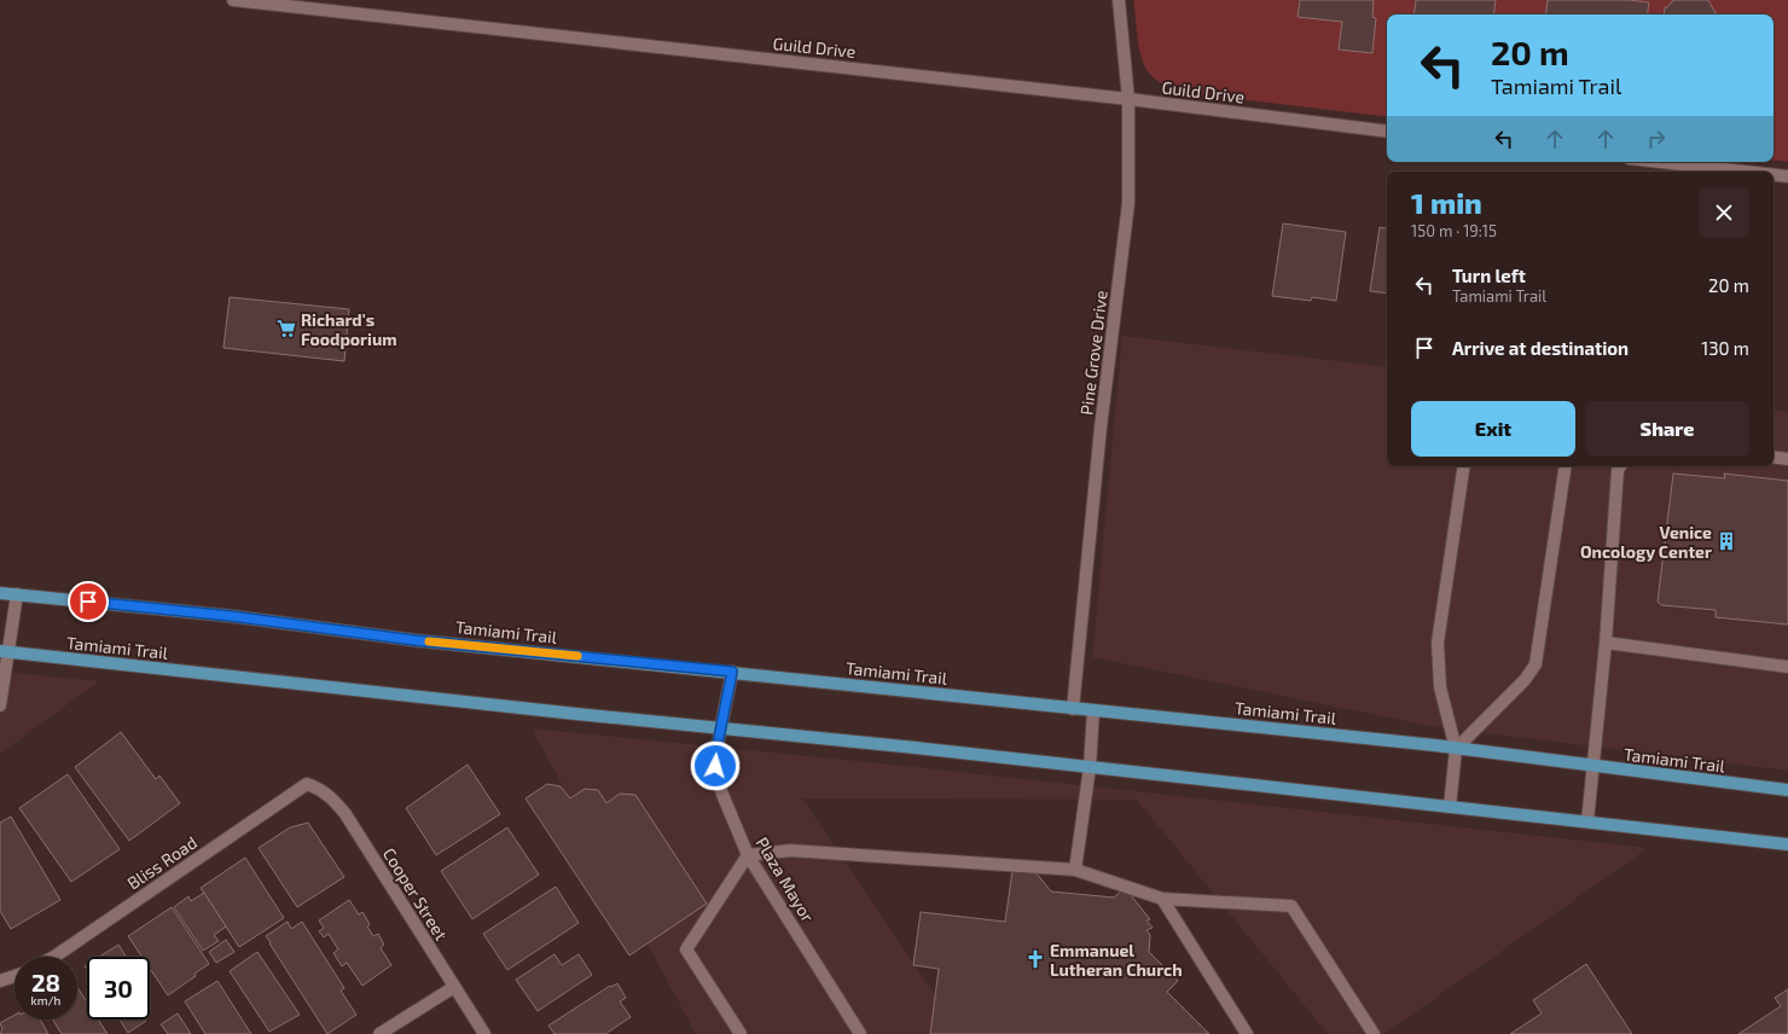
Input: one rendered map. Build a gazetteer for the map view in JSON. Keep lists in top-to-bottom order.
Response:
{
  "streets": {
    "main road": ["Tamiami Trail"],
    "street": [
      "Guild Drive",
      "Pine Grove Drive",
      "Bliss Road",
      "Plaza Mayor",
      "Cooper Street"
    ]
  },
  "crossings": [
    ["Guild Drive", "Pine Grove Drive"],
    ["Pine Grove Drive", "Tamiami Trail"],
    ["Tamiami Trail", "Plaza Mayor"],
    ["Bliss Road", "Cooper Street"]
  ],
  "places": {
    "supermarket": ["Richard's Foodporium"],
    "building": ["Venice Oncology Center"],
    "church": ["Emmanuel Lutheran Church"]
  },
  "page": {
    "turn": ["20 m", "Tamiami Trail"],
    "heading": ["1 min", "150 m · 19:15"],
    "list": [
      {
        "name": "Turn left",
        "note": "Tamiami Trail",
        "value": "20 m"
      },
      {
        "name": "Arrive at destination",
        "value": "130 m"
      }
    ],
    "buttons": ["Exit", "Share"],
    "speed": "28 km/h",
    "limit": "30"
  }
}
